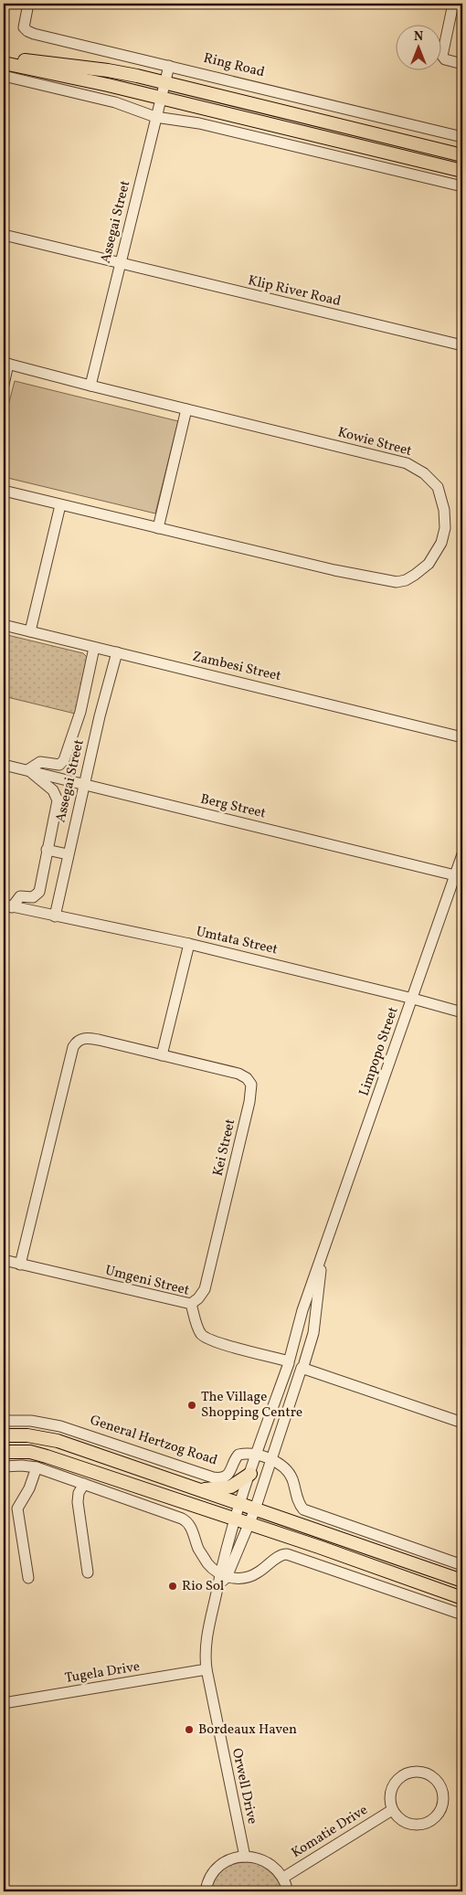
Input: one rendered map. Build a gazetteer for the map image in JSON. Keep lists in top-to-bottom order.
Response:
{
  "streets": {
    "street": [
      "Ring Road",
      "Assegai Street",
      "Klip River Road",
      "Kowie Street",
      "Zambesi Street",
      "Berg Street",
      "Umtata Street",
      "Limpopo Street",
      "Kei Street",
      "Umgeni Street",
      "General Hertzog Road",
      "Tugela Drive",
      "Orwell Drive",
      "Komatie Drive"
    ]
  },
  "crossings": [
    ["Ring Road", "Assegai Street"],
    ["Assegai Street", "Klip River Road"],
    ["Assegai Street", "Kowie Street"],
    ["Assegai Street", "Zambesi Street"],
    ["Assegai Street", "Berg Street"],
    ["Assegai Street", "Umtata Street"],
    ["Berg Street", "Limpopo Street"],
    ["Umtata Street", "Limpopo Street"],
    ["Limpopo Street", "Umgeni Street"],
    ["Limpopo Street", "General Hertzog Road"],
    ["Limpopo Street", "Orwell Drive"],
    ["Kei Street", "Umgeni Street"],
    ["Tugela Drive", "Orwell Drive"]
  ],
  "places": ["The Village Shopping Centre", "Rio Sol", "Bordeaux Haven"],
  "north": "top"
}
